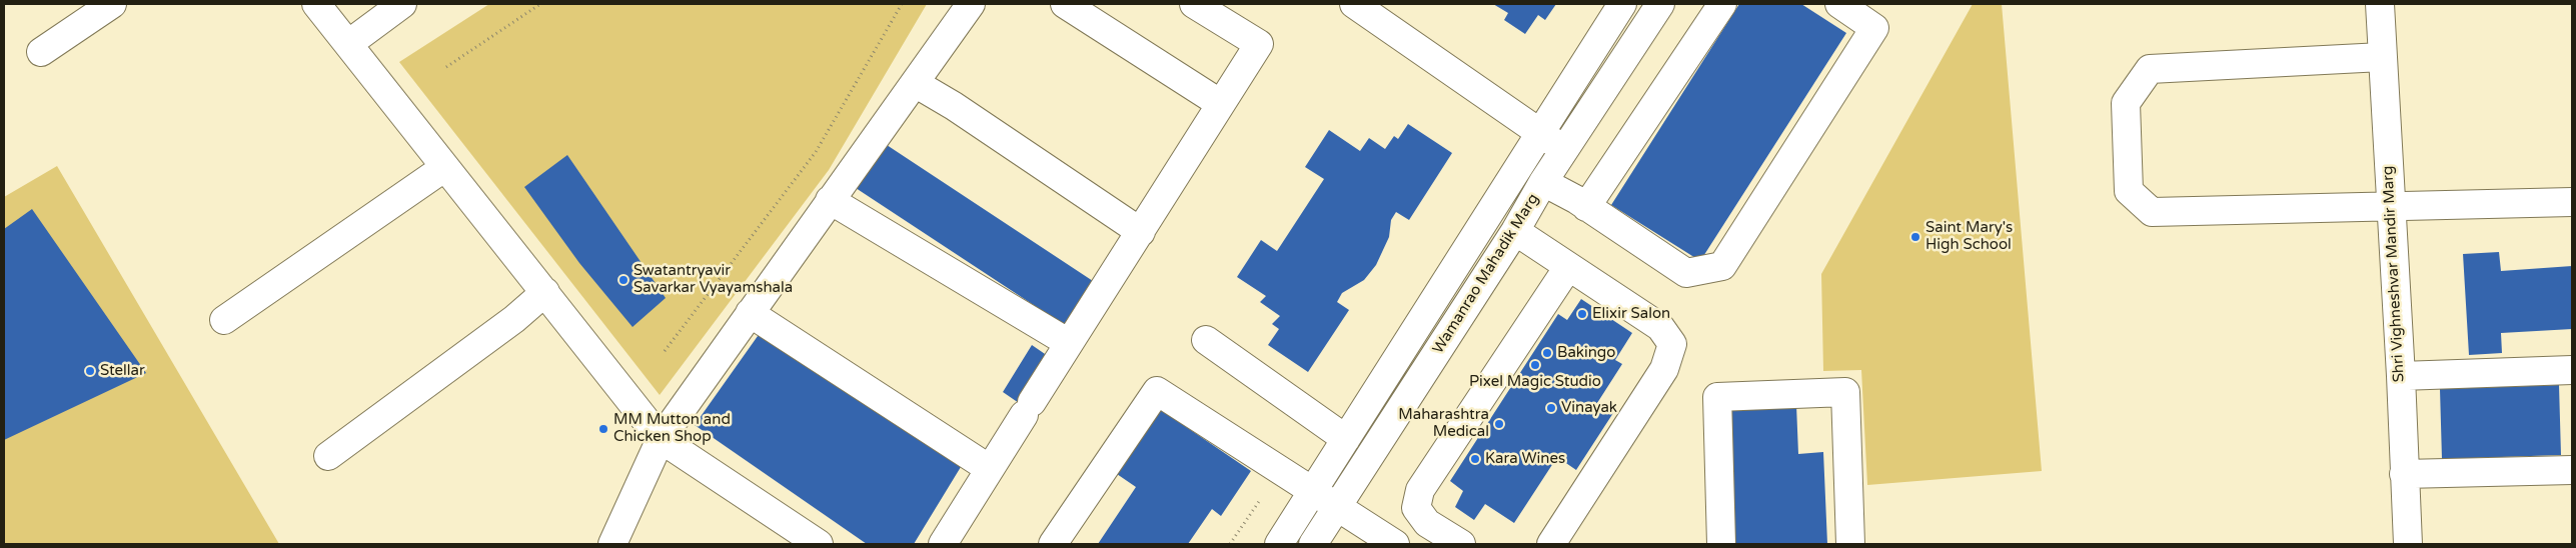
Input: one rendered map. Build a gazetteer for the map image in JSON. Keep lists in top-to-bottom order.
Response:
{
  "streets": {
    "street": ["Wamanrao Mahadik Marg", "Shri Vighneshvar Mandir Marg"]
  },
  "places": [
    "Saint Mary's High School",
    "Swatantryavir Savarkar Vyayamshala",
    "Elixir Salon",
    "Bakingo",
    "Pixel Magic Studio",
    "Stellar",
    "Vinayak",
    "Maharashtra Medical",
    "MM Mutton and Chicken Shop",
    "Kara Wines"
  ]
}
